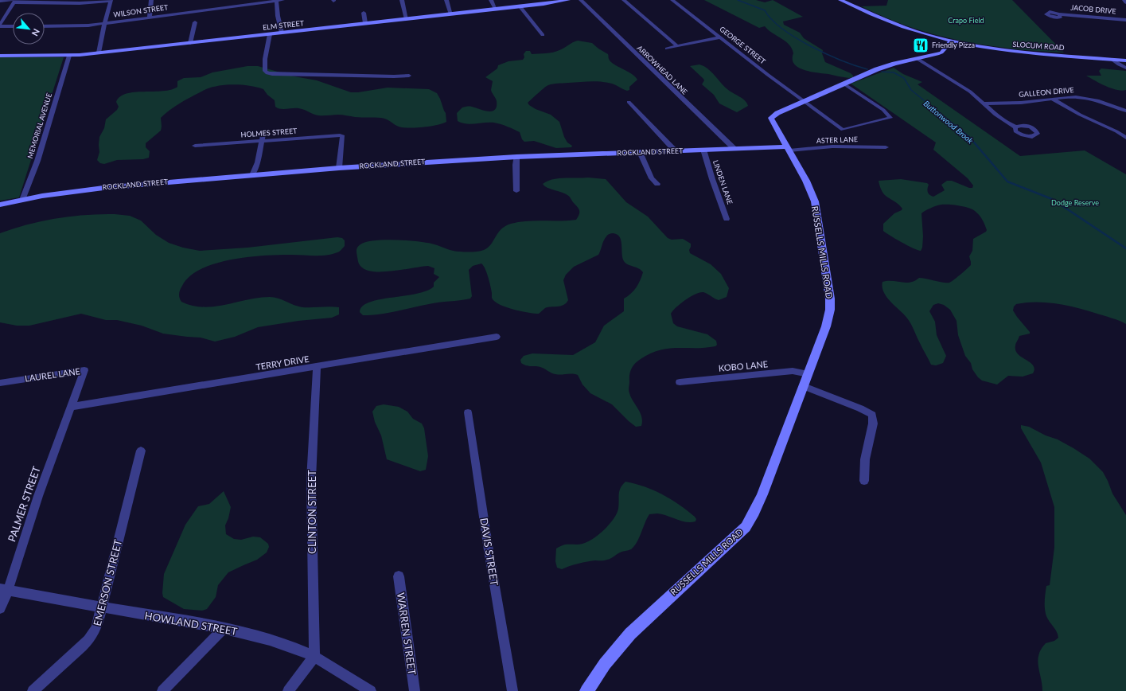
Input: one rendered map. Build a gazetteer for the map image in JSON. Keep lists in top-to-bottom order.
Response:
{
  "streets": {
    "street": [
      "JACOB DRIVE",
      "WILSON STREET",
      "ELM STREET",
      "GEORGE STREET",
      "SLOCUM ROAD",
      "ARROWHEAD LANE",
      "GALLEON DRIVE",
      "MEMORIAL AVENUE",
      "HOLMES STREET",
      "ASTER LANE",
      "ROCKLAND STREET",
      "LINDEN LANE",
      "RUSSELLS MILLS ROAD",
      "TERRY DRIVE",
      "KOBO LANE",
      "LAUREL LANE",
      "PALMER STREET",
      "CLINTON STREET",
      "DAVIS STREET",
      "EMERSON STREET",
      "HOWLAND STREET",
      "WARREN STREET"
    ]
  },
  "crossings": [
    ["ELM STREET", "MEMORIAL AVENUE"],
    ["GEORGE STREET", "RUSSELLS MILLS ROAD"],
    ["SLOCUM ROAD", "RUSSELLS MILLS ROAD"],
    ["ARROWHEAD LANE", "ROCKLAND STREET"],
    ["MEMORIAL AVENUE", "ROCKLAND STREET"],
    ["HOLMES STREET", "ROCKLAND STREET"],
    ["ASTER LANE", "ROCKLAND STREET"],
    ["ASTER LANE", "RUSSELLS MILLS ROAD"],
    ["ROCKLAND STREET", "LINDEN LANE"],
    ["ROCKLAND STREET", "RUSSELLS MILLS ROAD"],
    ["RUSSELLS MILLS ROAD", "KOBO LANE"],
    ["TERRY DRIVE", "LAUREL LANE"],
    ["TERRY DRIVE", "PALMER STREET"],
    ["TERRY DRIVE", "CLINTON STREET"],
    ["LAUREL LANE", "PALMER STREET"],
    ["PALMER STREET", "HOWLAND STREET"],
    ["CLINTON STREET", "HOWLAND STREET"],
    ["EMERSON STREET", "HOWLAND STREET"]
  ],
  "water": ["Buttonwood Brook"],
  "parks": ["Crapo Field", "Dodge Reserve"],
  "places": {
    "restaurant": ["Friendly Pizza"]
  },
  "north": "bottom right"
}
